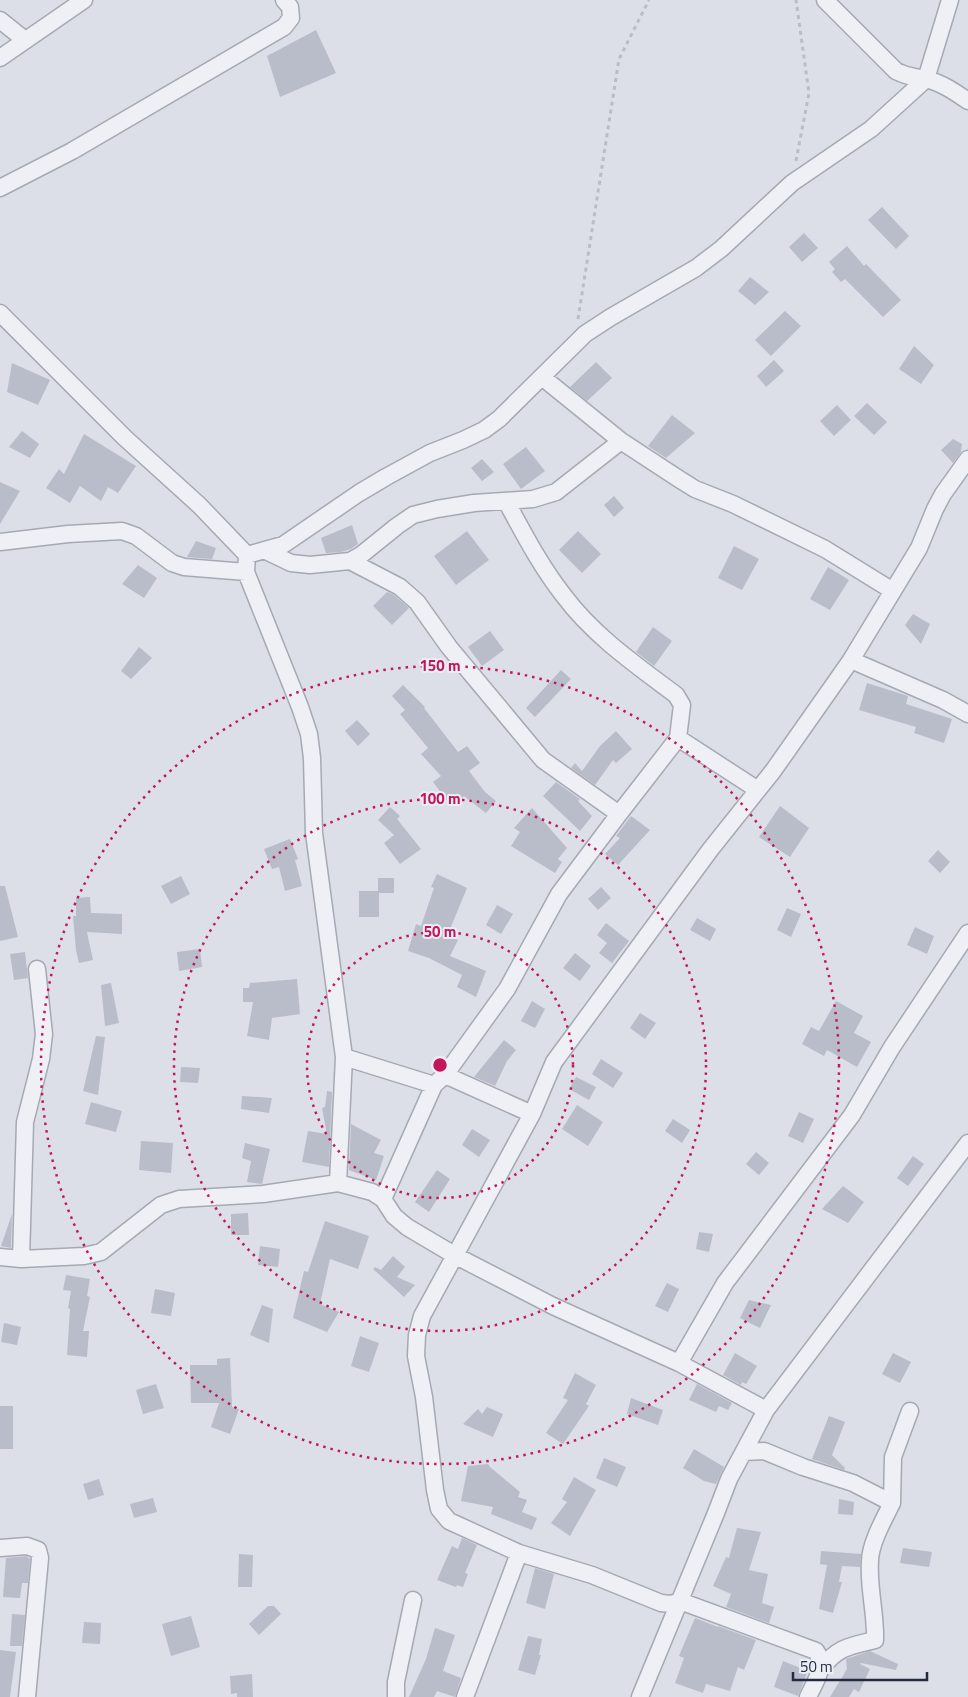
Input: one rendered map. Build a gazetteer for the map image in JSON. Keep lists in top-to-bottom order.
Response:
{
  "scale_bar": "50 m",
  "rings": ["150 m", "100 m", "50 m"]
}
